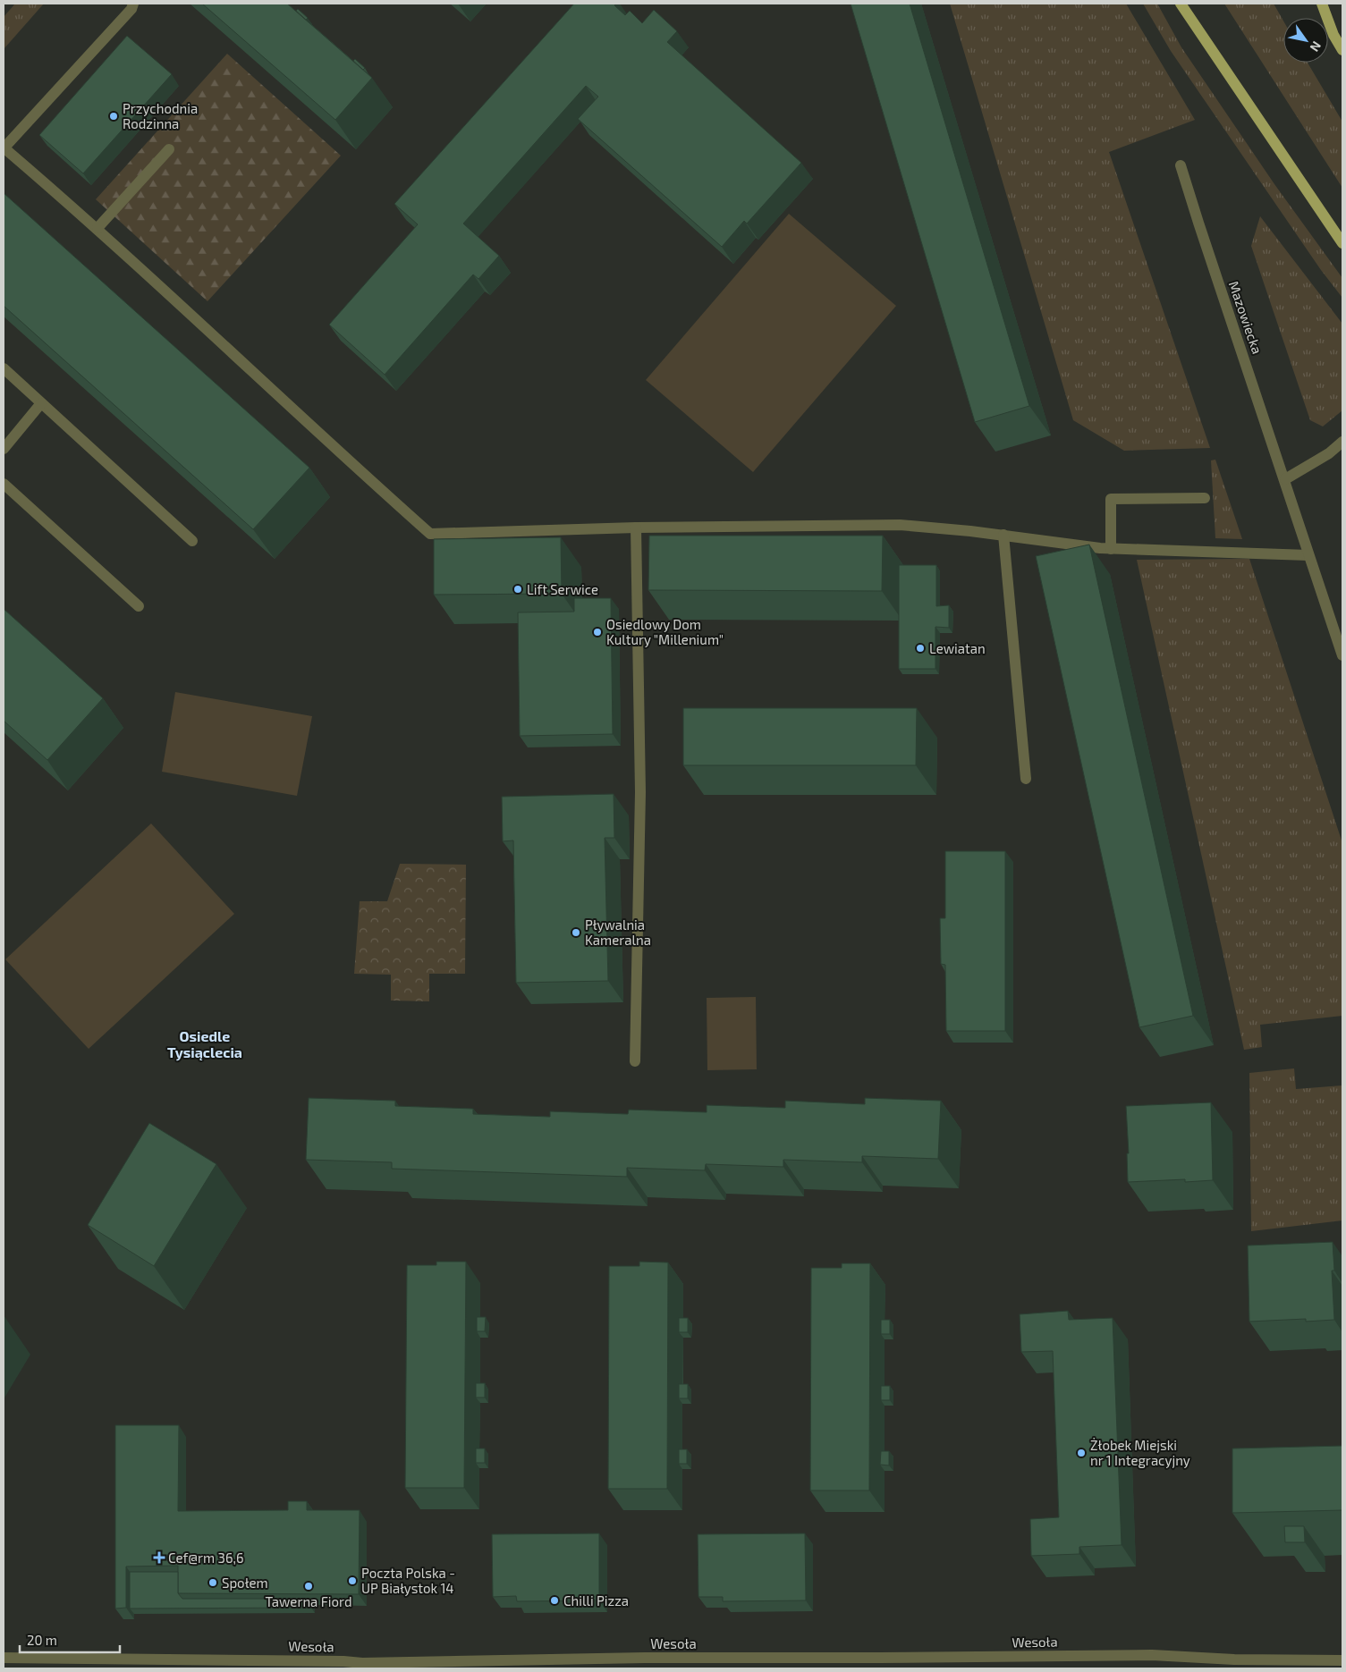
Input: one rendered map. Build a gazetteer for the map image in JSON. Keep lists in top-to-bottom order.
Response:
{
  "streets": {
    "street": ["Mazowiecka", "Wesoła"]
  },
  "districts": ["Osiedle Tysiąclecia"],
  "places": {
    "other": [
      "Przychodnia Rodzinna",
      "Lift Serwice",
      "Osiedlowy Dom Kultury \"Millenium\"",
      "Lewiatan",
      "Pływalnia Kameralna",
      "Żłobek Miejski nr 1 Integracyjny",
      "Poczta Polska - UP Białystok 14",
      "Społem",
      "Tawerna Fiord",
      "Chilli Pizza"
    ],
    "health": ["Cef@rm 36,6"]
  },
  "scale_bar": "20 m",
  "north": "bottom right"
}
